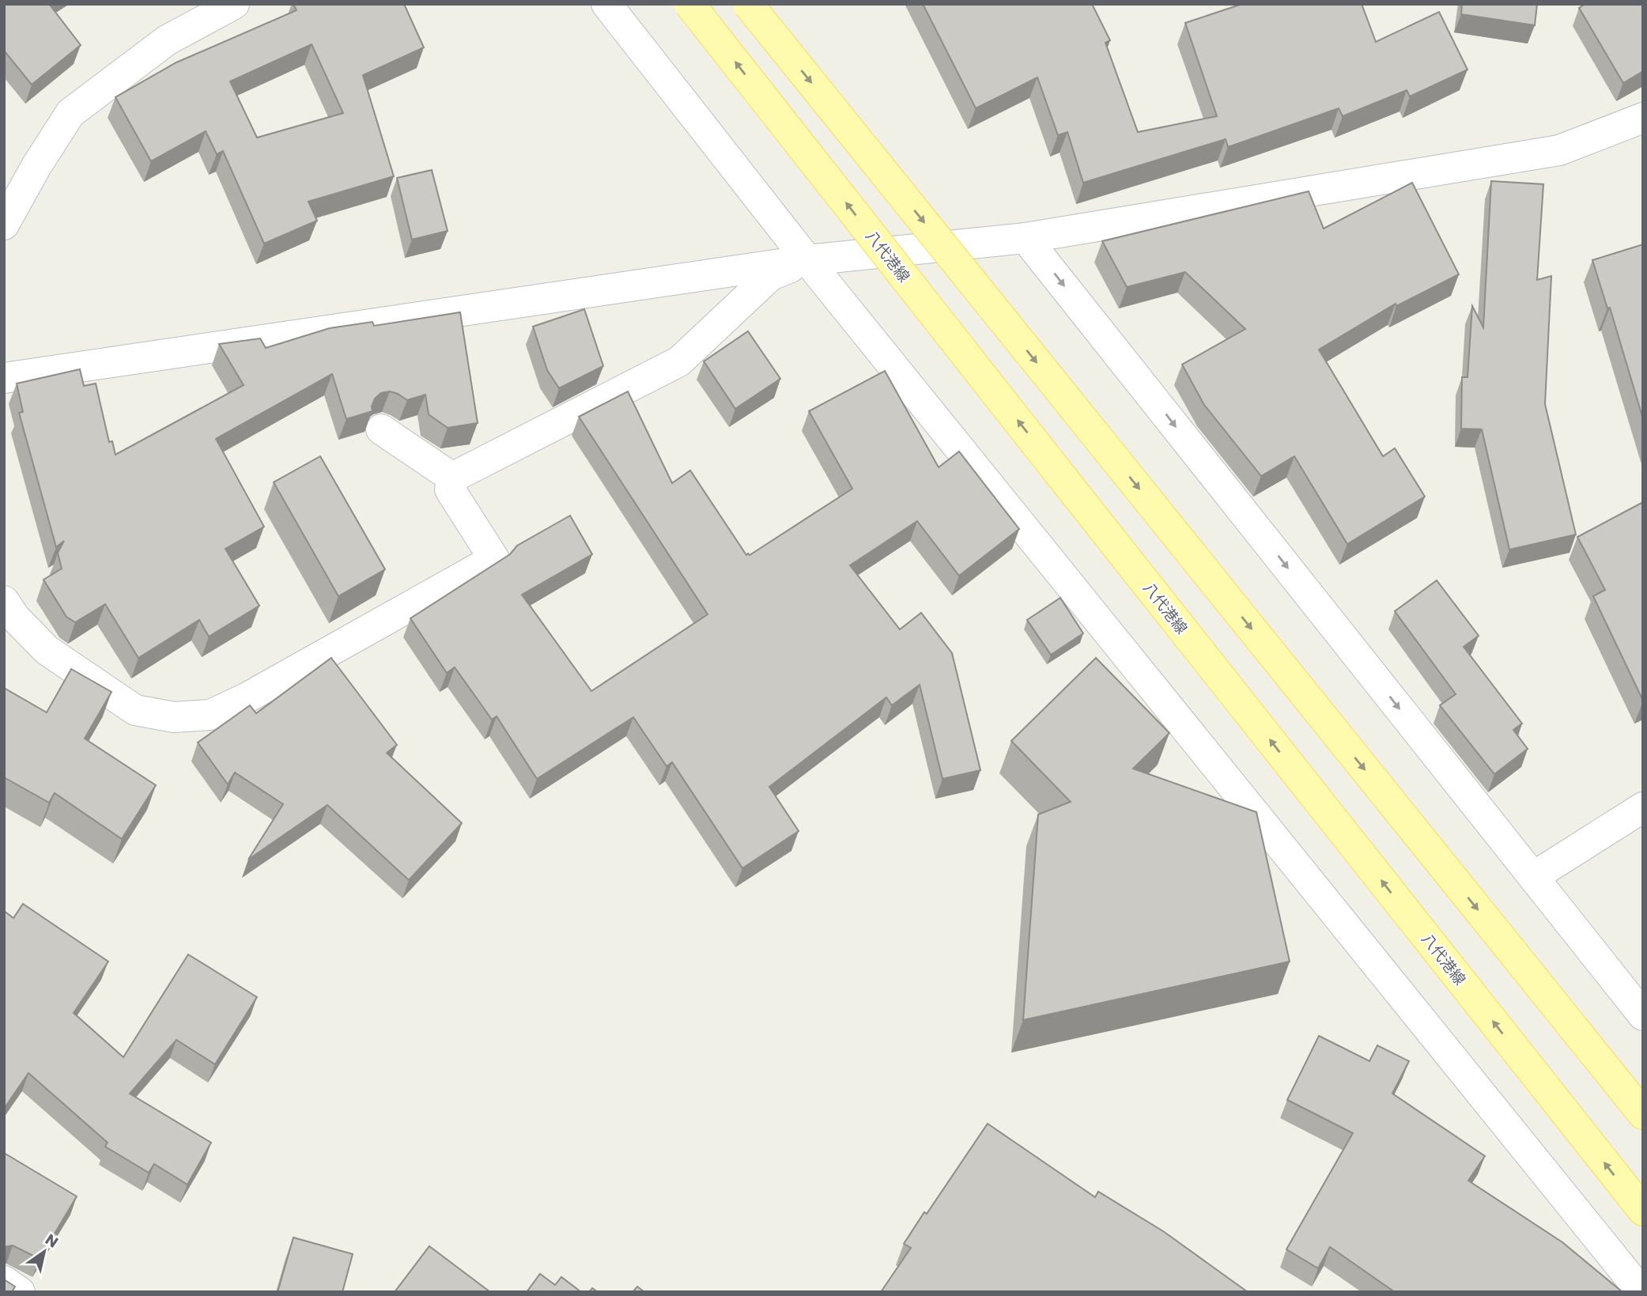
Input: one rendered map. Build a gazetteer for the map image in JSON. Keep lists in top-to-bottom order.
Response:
{
  "streets": {
    "main road": ["八代港線"]
  },
  "north": "top right"
}
